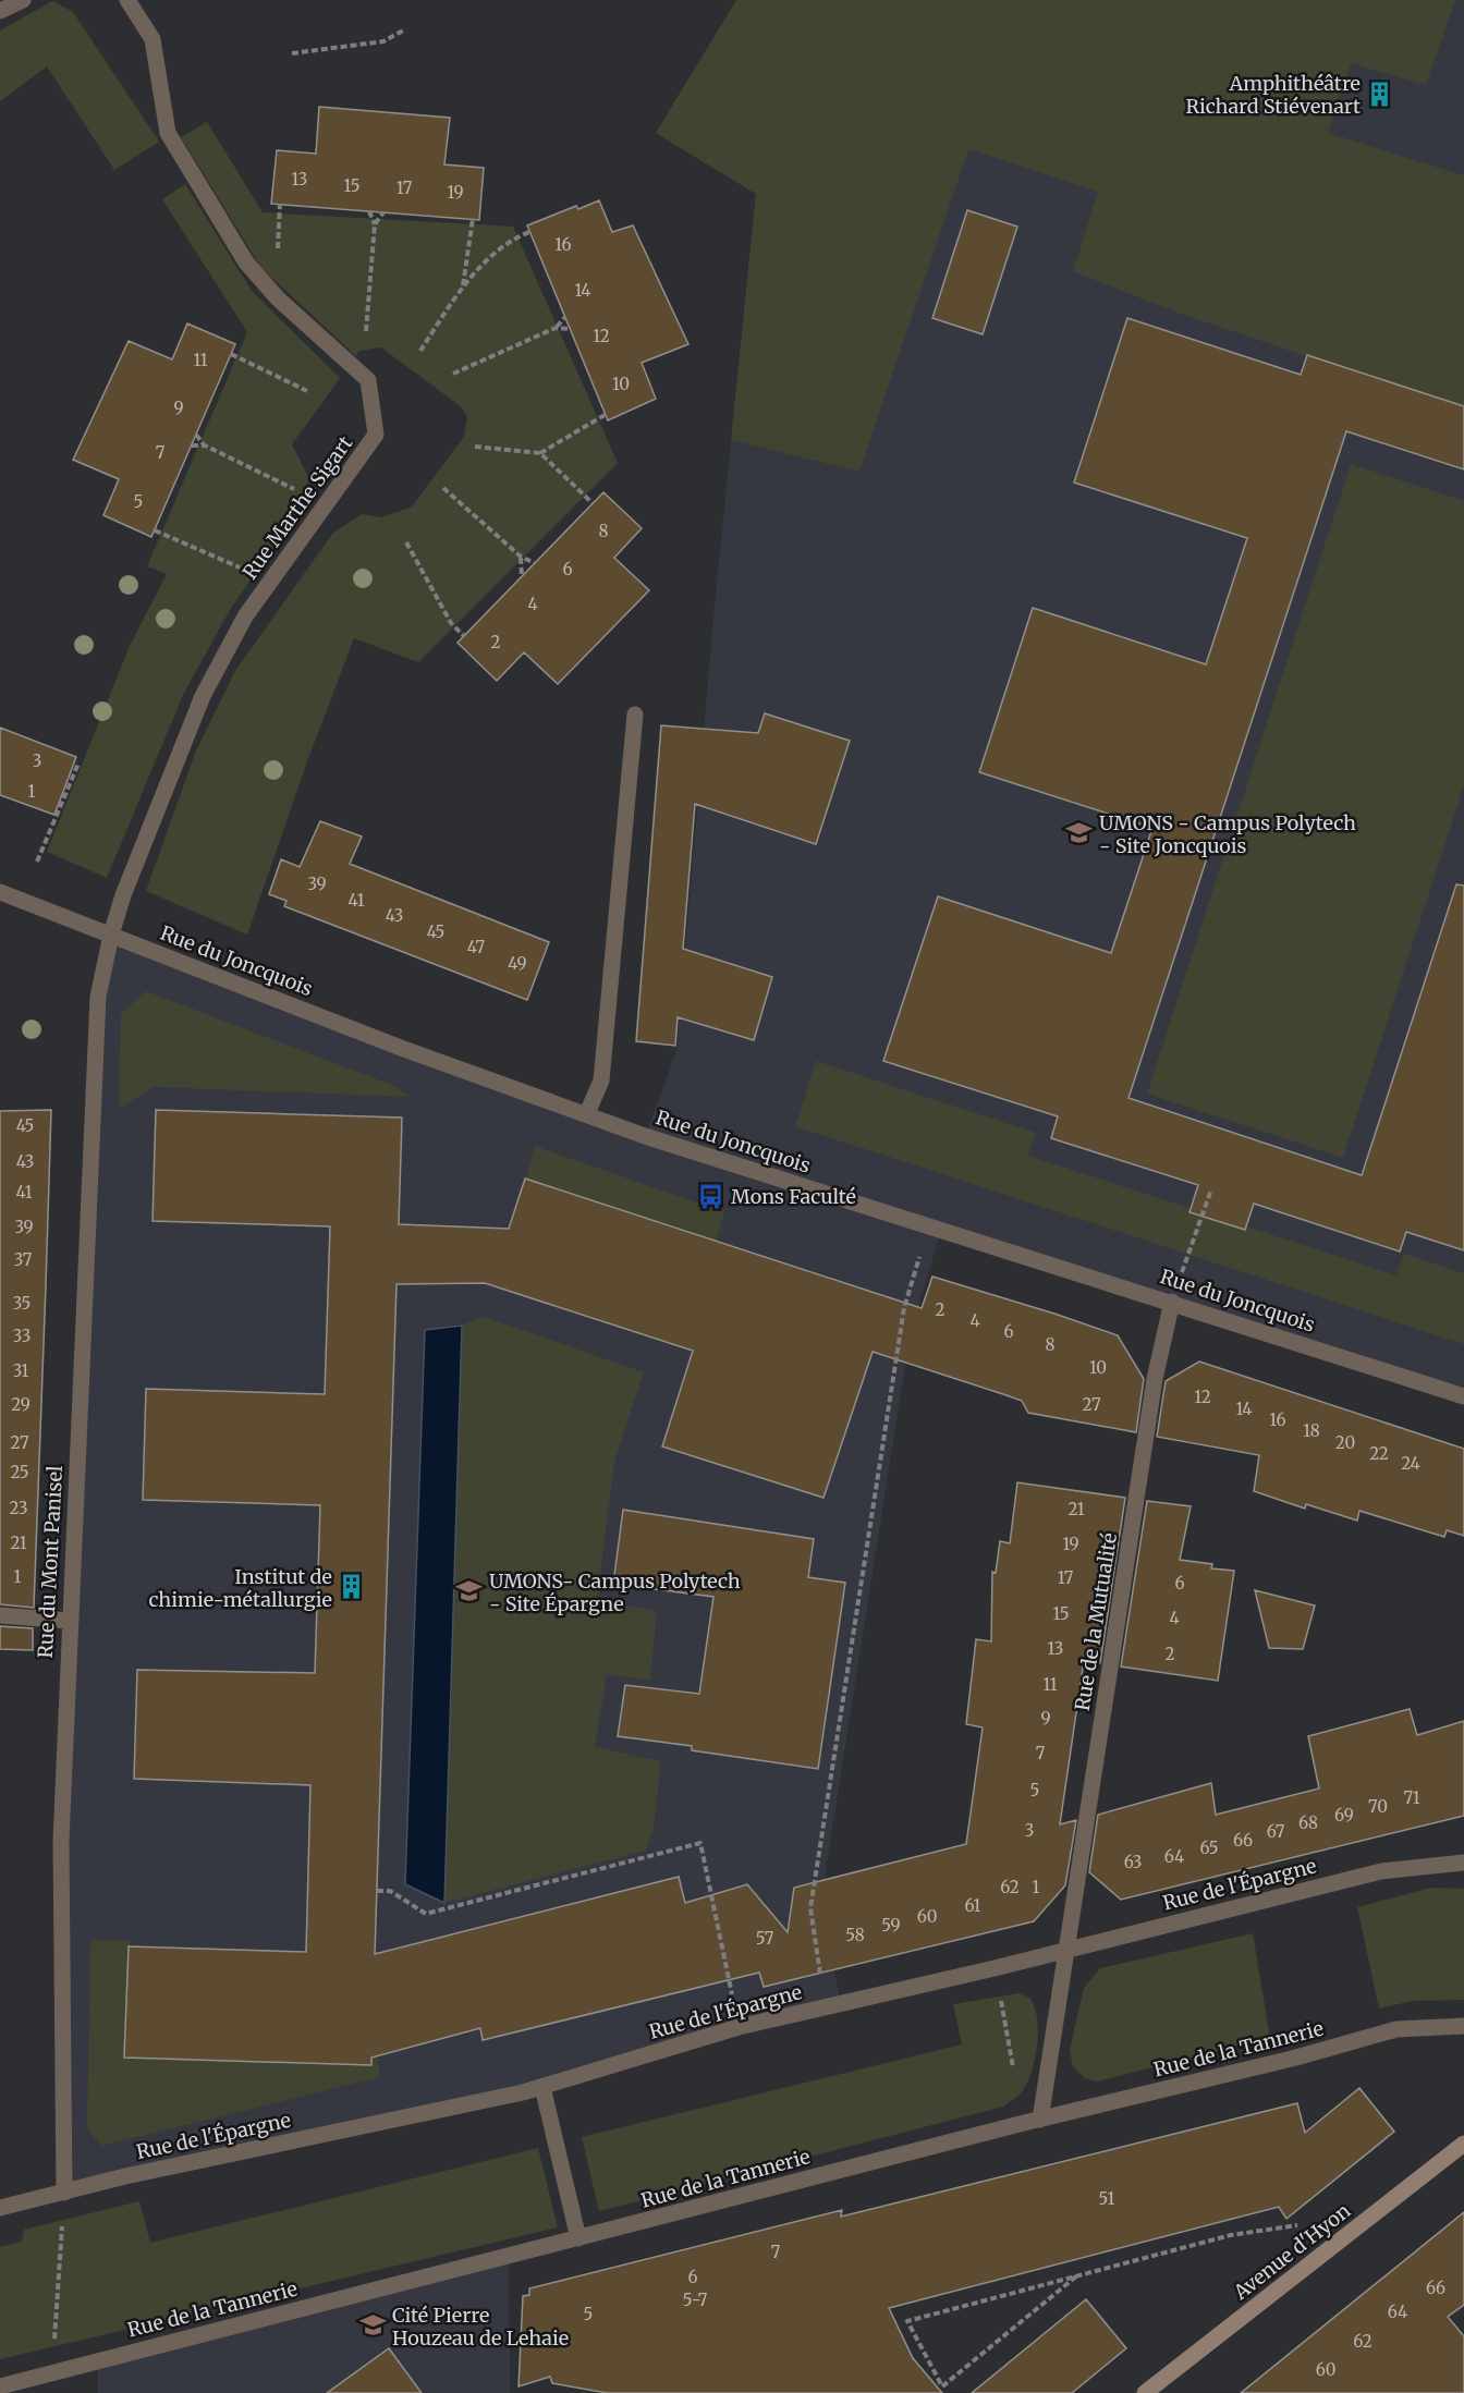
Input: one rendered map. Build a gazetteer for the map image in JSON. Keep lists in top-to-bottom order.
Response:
{
  "streets": {
    "street": [
      "Rue Marthe Sigart",
      "Rue du Joncquois",
      "Rue du Mont Panisel",
      "Rue de la Mutualité",
      "Rue de l'Épargne",
      "Rue de la Tannerie",
      "Avenue d'Hyon"
    ]
  },
  "crossings": [
    ["Rue Marthe Sigart", "Rue du Joncquois"],
    ["Rue Marthe Sigart", "Rue du Mont Panisel"],
    ["Rue du Joncquois", "Rue du Mont Panisel"],
    ["Rue du Joncquois", "Rue de la Mutualité"],
    ["Rue du Mont Panisel", "Rue de l'Épargne"],
    ["Rue de la Mutualité", "Rue de l'Épargne"],
    ["Rue de la Mutualité", "Rue de la Tannerie"]
  ],
  "places": {
    "building": ["Amphithéâtre Richard Stiévenart", "Institut de chimie-métallurgie"],
    "school or university": ["UMONS - Campus Polytech - Site Joncquois", "UMONS- Campus Polytech - Site Épargne", "Cité Pierre Houzeau de Lehaie"],
    "bus stop": ["Mons Faculté"]
  },
  "house_numbers": [
    "13",
    "15",
    "17",
    "19",
    "16",
    "14",
    "12",
    "11",
    "10",
    "9",
    "7",
    "5",
    "8",
    "6",
    "4",
    "2",
    "3",
    "1",
    "39",
    "41",
    "43",
    "45",
    "47",
    "49",
    "45",
    "43",
    "41",
    "39",
    "37",
    "35",
    "2",
    "4",
    "6",
    "33",
    "8",
    "10",
    "31",
    "12",
    "29",
    "27",
    "14",
    "16",
    "18",
    "27",
    "20",
    "22",
    "24",
    "25",
    "23",
    "21",
    "21",
    "19",
    "1",
    "17",
    "6",
    "15",
    "4",
    "13",
    "2",
    "11",
    "9",
    "7",
    "5",
    "71",
    "70",
    "69",
    "68",
    "3",
    "67",
    "66",
    "65",
    "64",
    "63",
    "62",
    "1",
    "61",
    "60",
    "59",
    "58",
    "57",
    "51",
    "7",
    "6",
    "66",
    "5-7",
    "64",
    "5",
    "62",
    "60"
  ]
}
